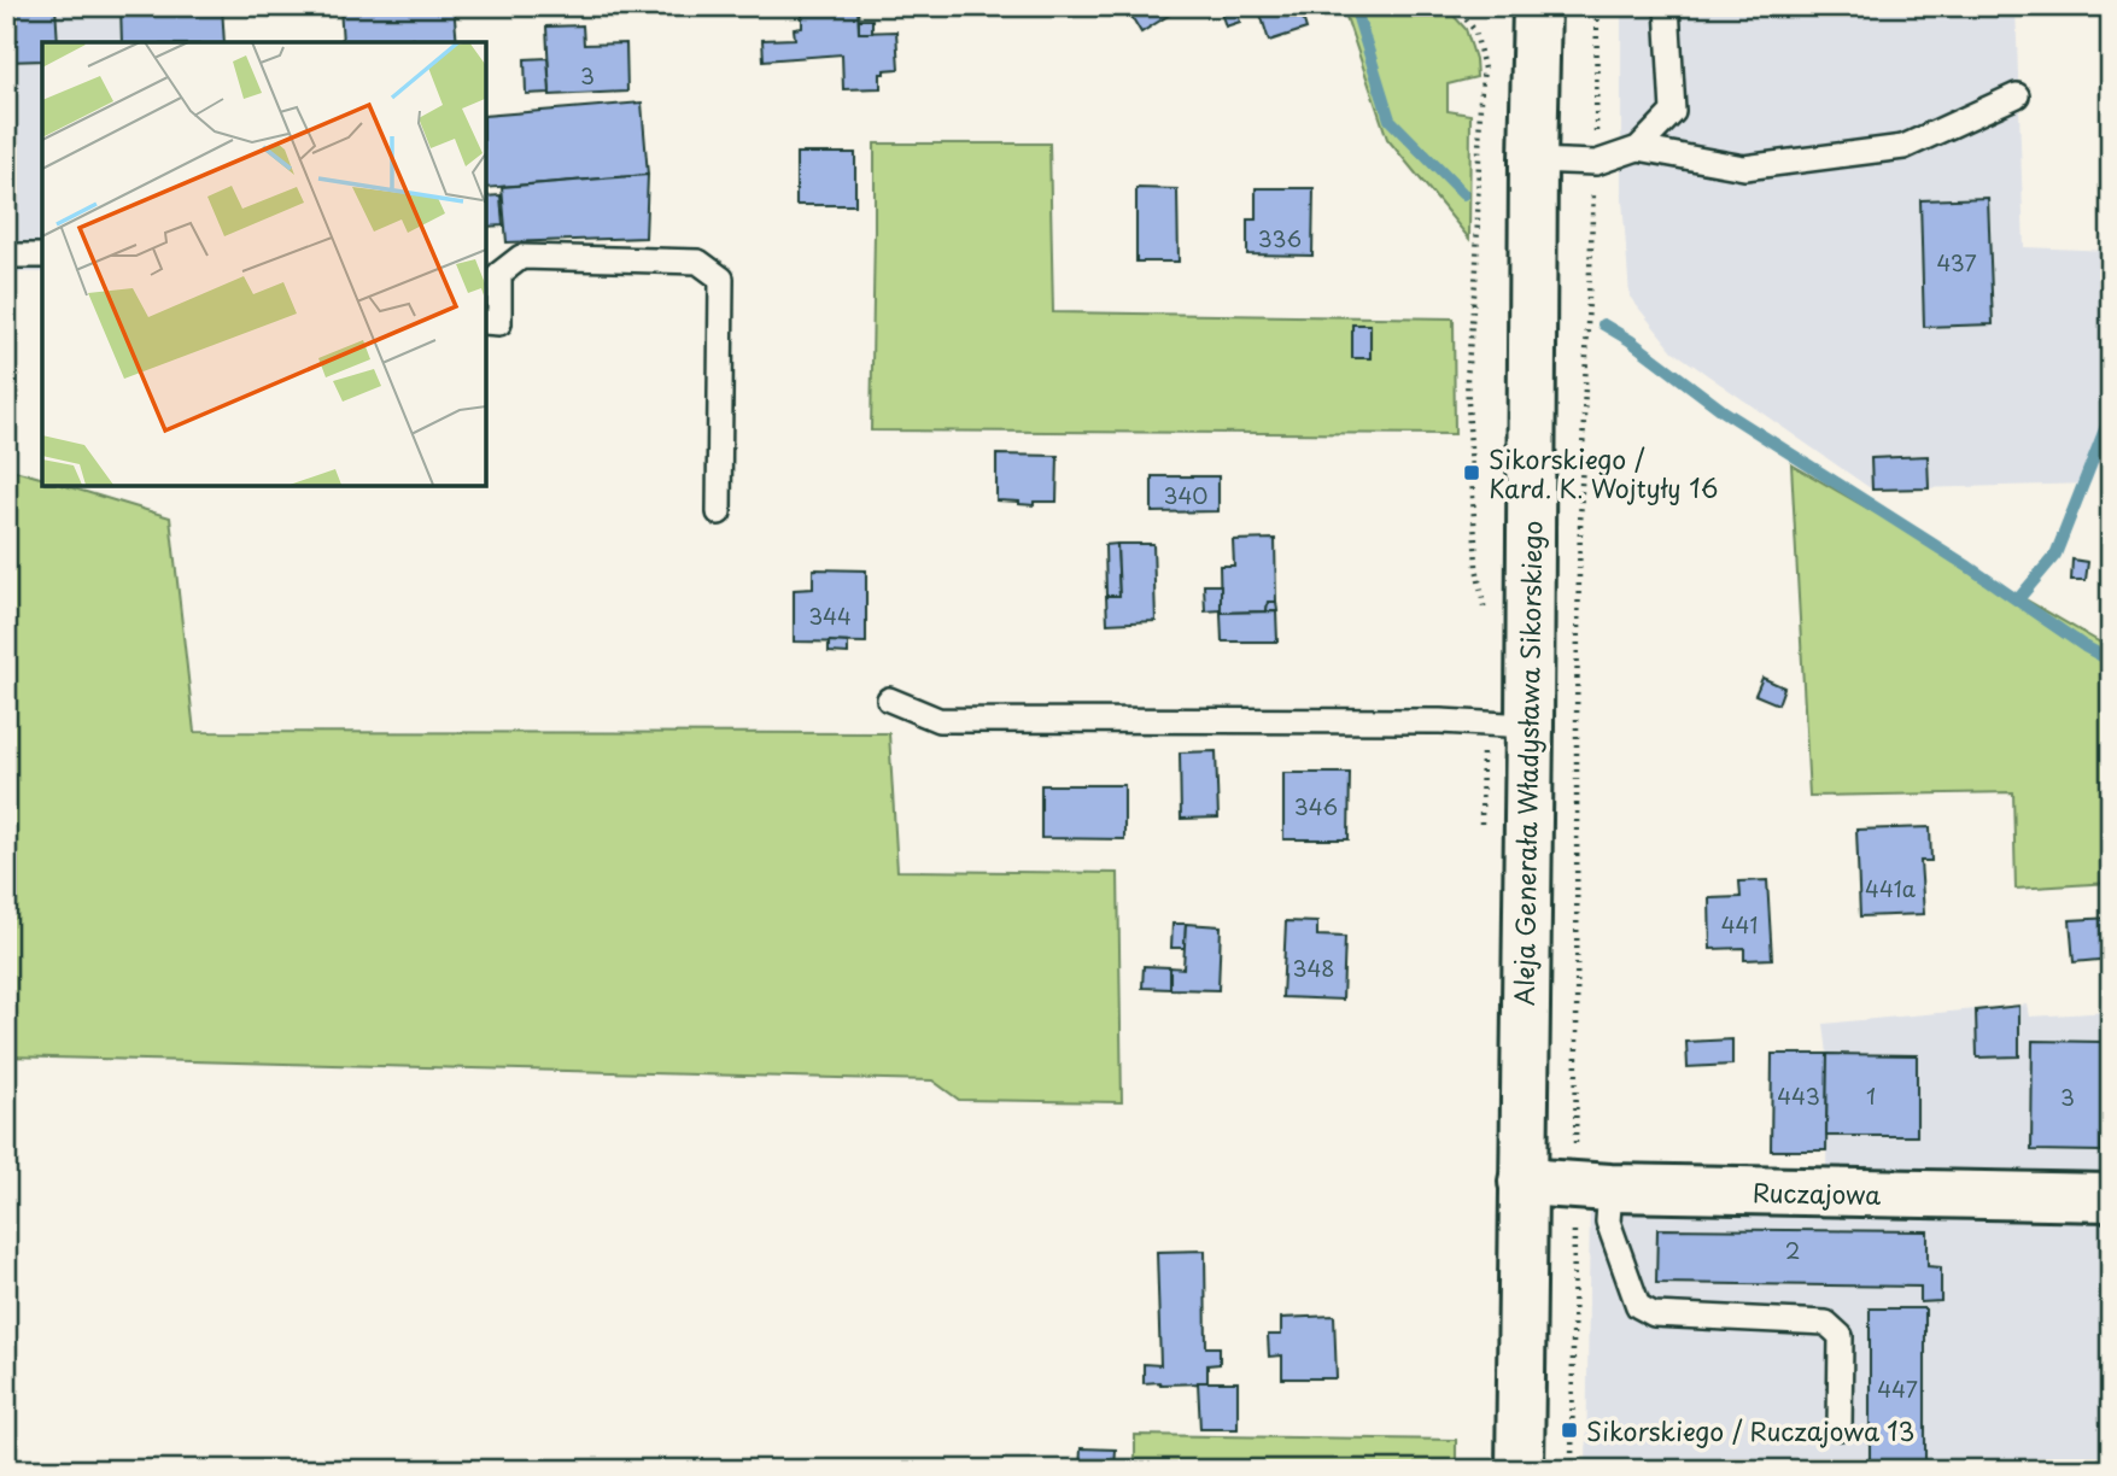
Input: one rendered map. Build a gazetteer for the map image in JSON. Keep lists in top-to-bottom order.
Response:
{
  "streets": {
    "main road": ["Aleja Generała Władysława Sikorskiego", "Ruczajowa"]
  },
  "crossings": [
    ["Aleja Generała Władysława Sikorskiego", "Ruczajowa"]
  ],
  "places": {
    "transit": ["Sikorskiego / Kard. K. Wojtyły 16", "Sikorskiego / Ruczajowa 13"]
  },
  "house_numbers": [
    "3",
    "336",
    "437",
    "340",
    "344",
    "346",
    "441a",
    "441",
    "348",
    "443",
    "1",
    "3",
    "2",
    "447"
  ]
}
